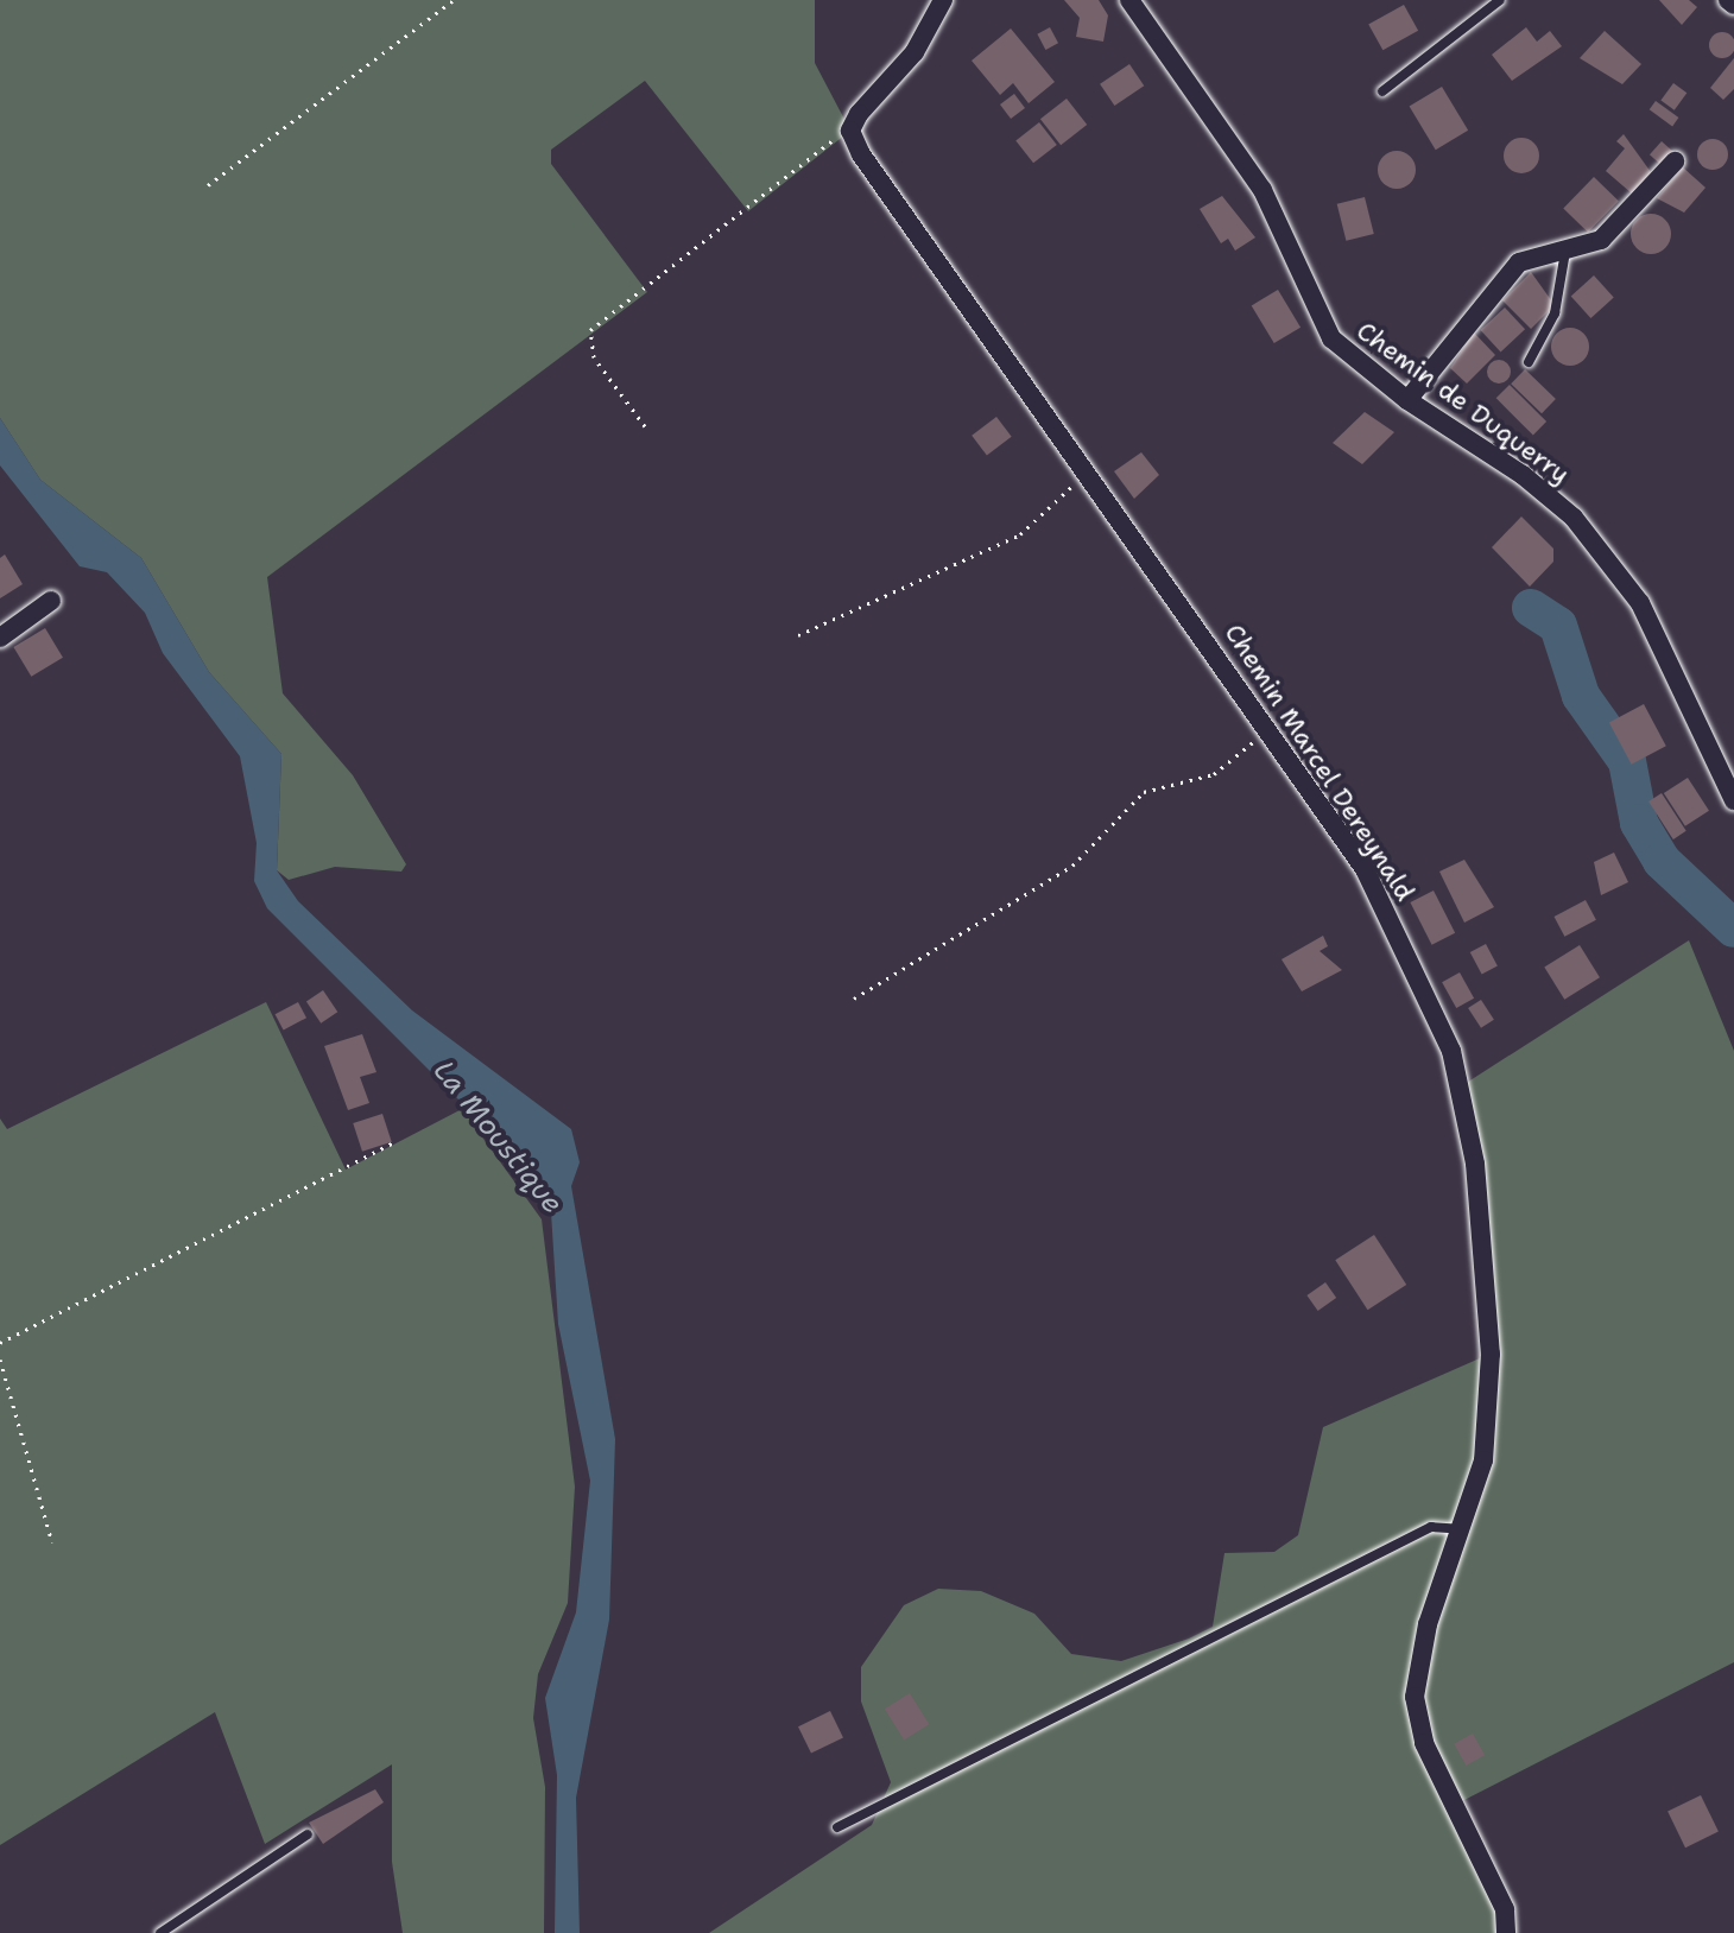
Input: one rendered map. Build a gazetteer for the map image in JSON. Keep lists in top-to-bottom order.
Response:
{
  "streets": {
    "street": ["Chemin de Duquerry", "Chemin Marcel Dereynald"]
  },
  "water": ["La Moustique"]
}
